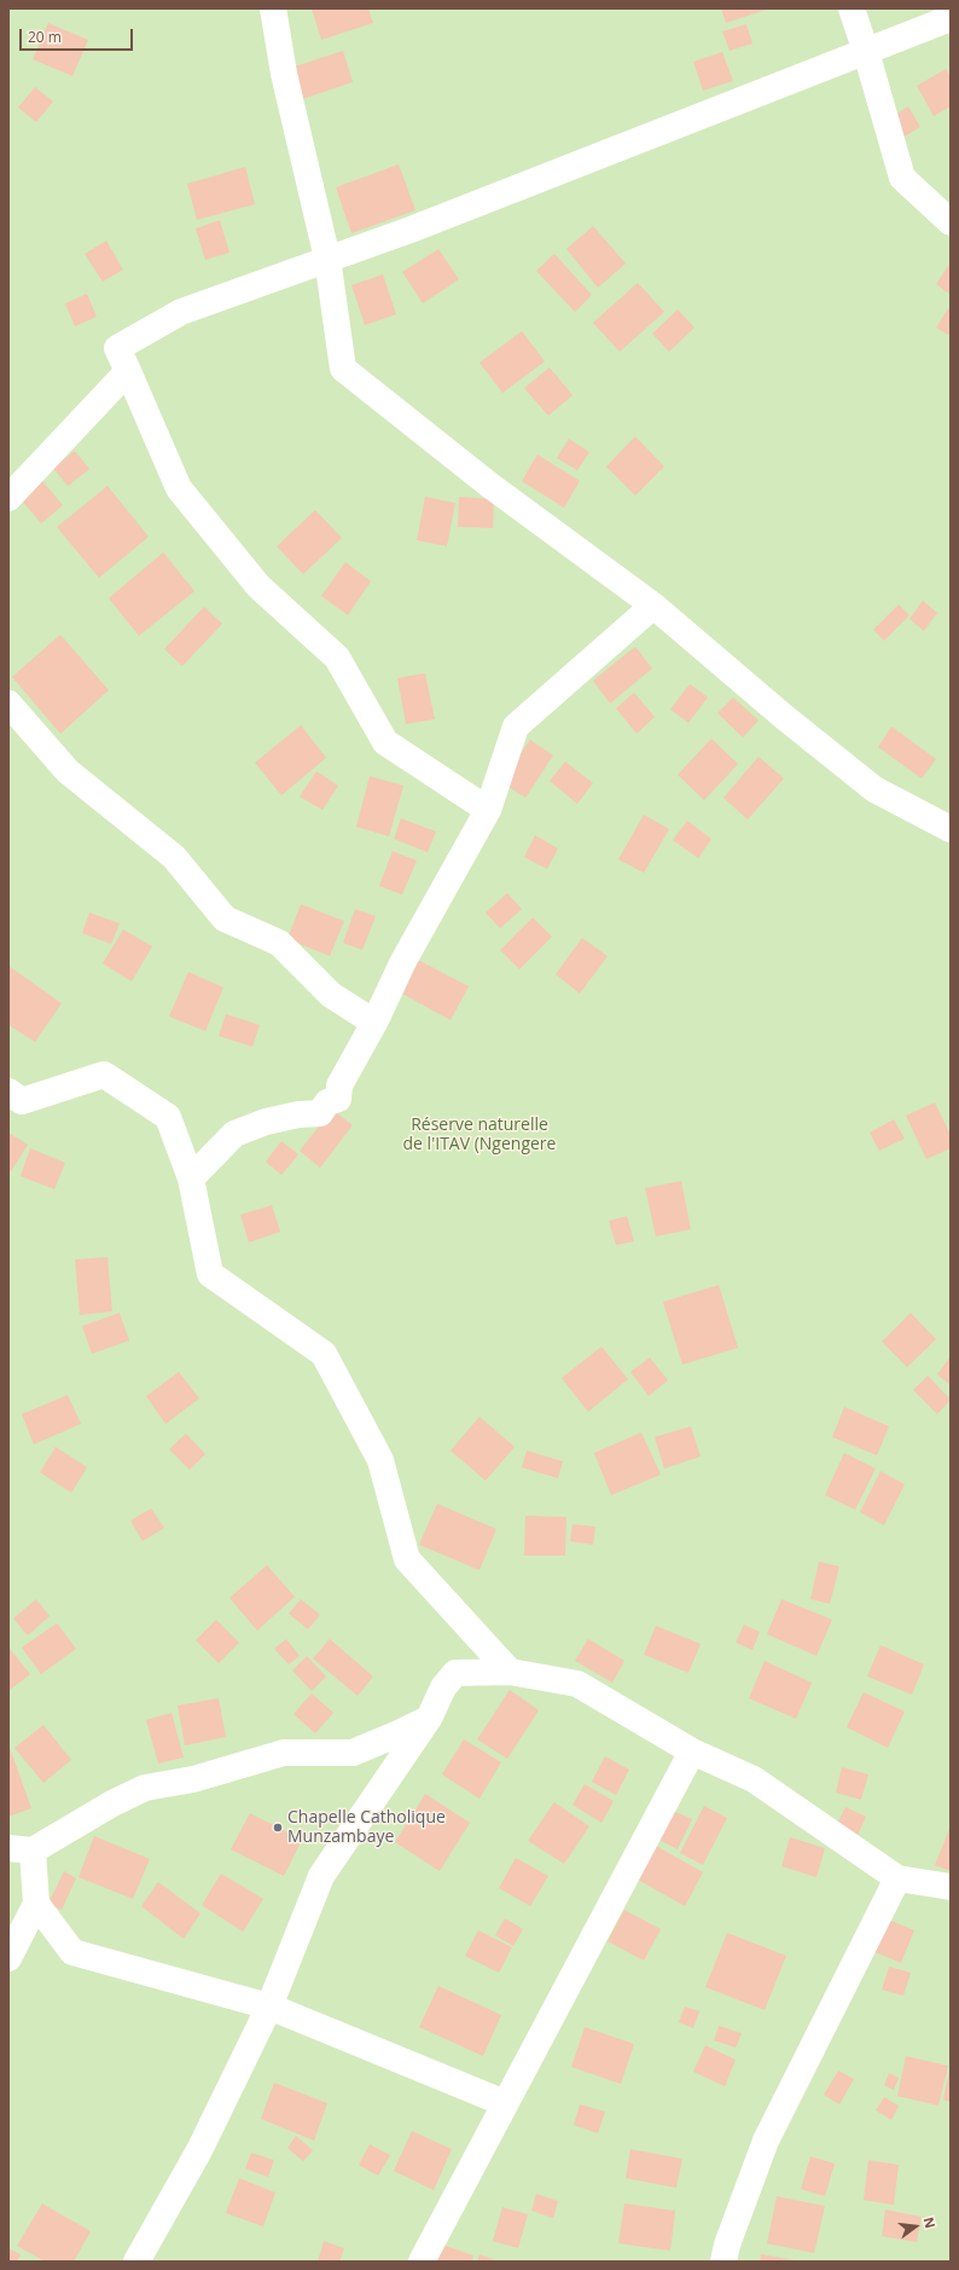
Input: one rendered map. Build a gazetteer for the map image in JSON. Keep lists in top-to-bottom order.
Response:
{
  "parks": ["Réserve naturelle de l'ITAV (Ngengere"],
  "places": ["Chapelle Catholique Munzambaye"],
  "scale_bar": "20 m",
  "north": "right"
}
